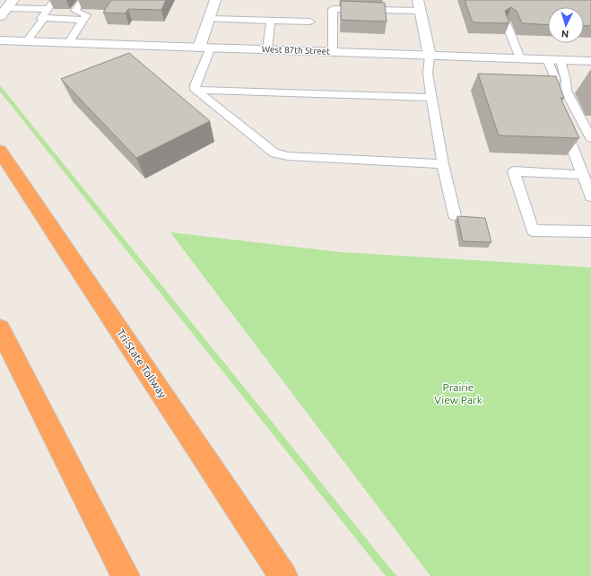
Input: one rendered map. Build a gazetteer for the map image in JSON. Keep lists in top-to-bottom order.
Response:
{
  "streets": {
    "highway": ["Tri-State Tollway"],
    "main road": ["West 87th Street"]
  },
  "parks": ["Prairie View Park"],
  "north": "bottom"
}
